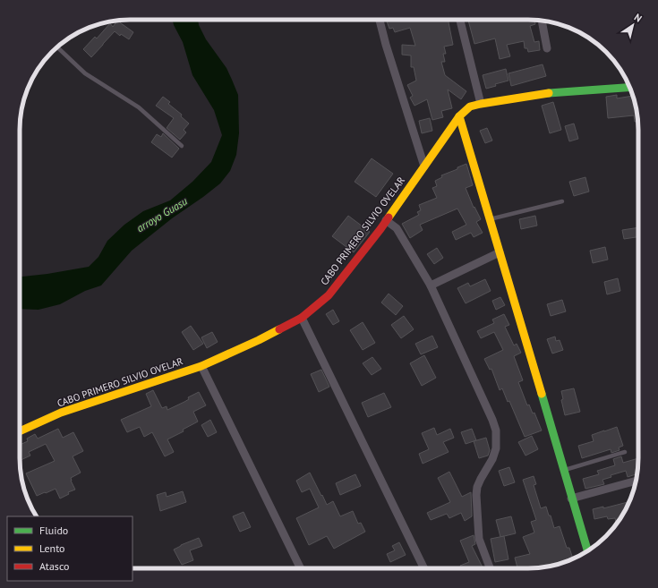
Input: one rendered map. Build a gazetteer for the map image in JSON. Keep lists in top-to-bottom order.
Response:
{
  "streets": {
    "main road": ["CABO PRIMERO SILVIO OVELAR"]
  },
  "water": ["arroyo Guasu"],
  "legend": ["Fluido", "Lento", "Atasco"],
  "north": "top right"
}
